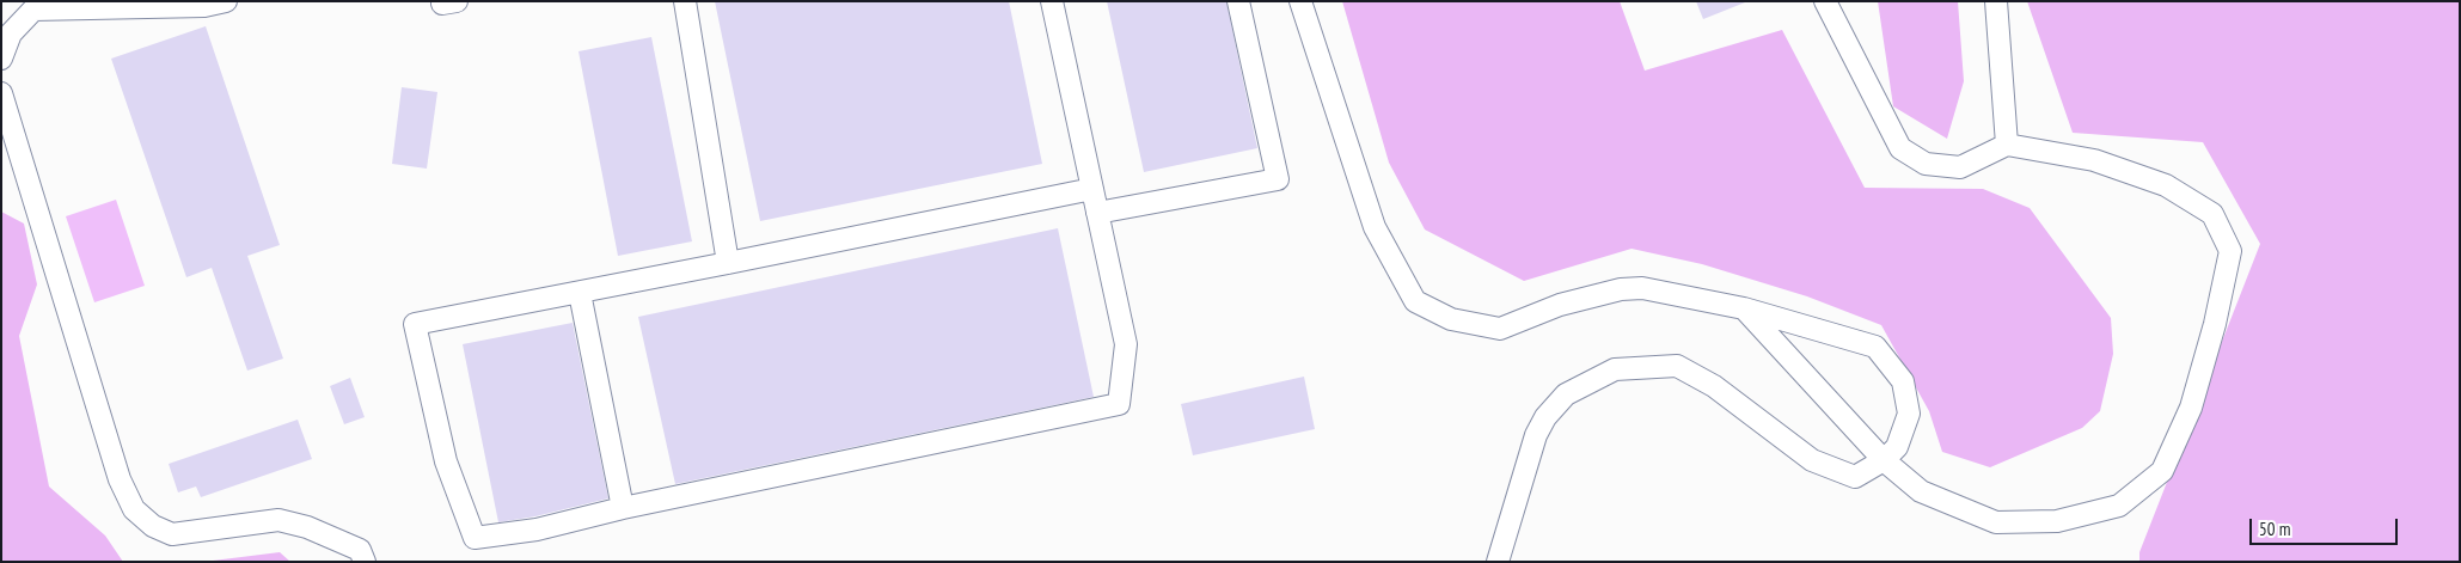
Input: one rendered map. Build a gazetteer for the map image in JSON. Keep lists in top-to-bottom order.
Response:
{
  "scale_bar": "50 m"
}
